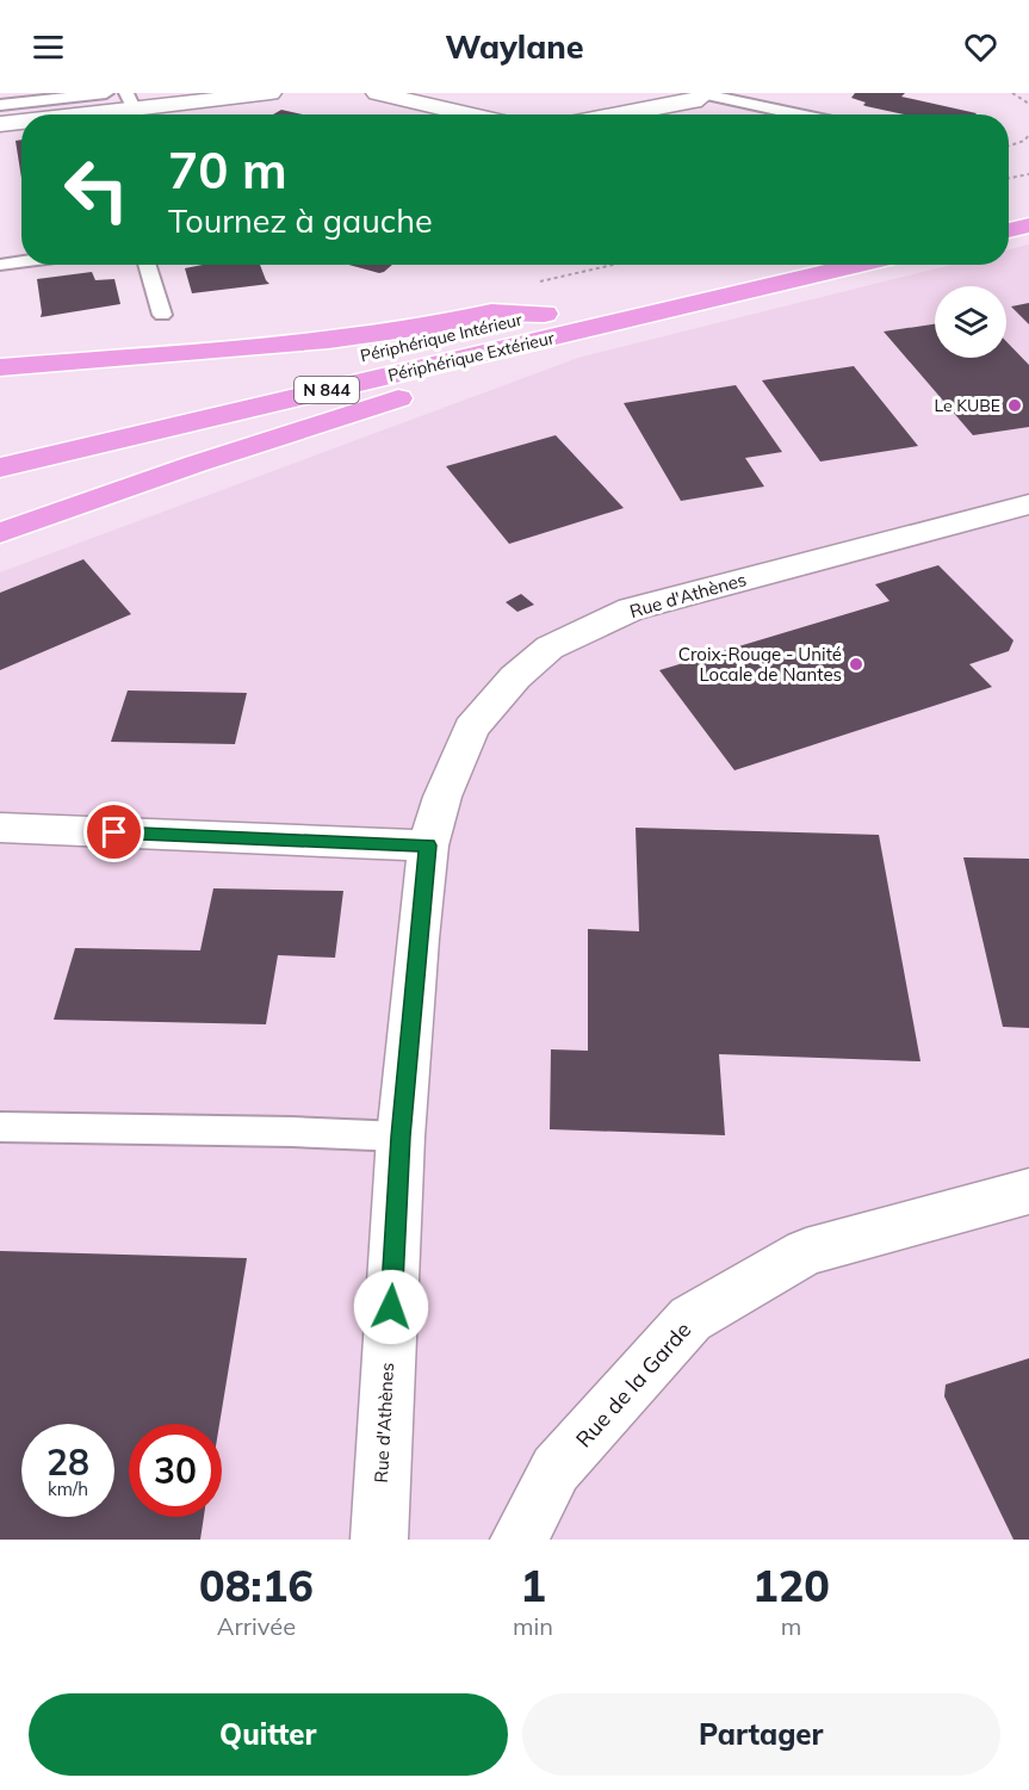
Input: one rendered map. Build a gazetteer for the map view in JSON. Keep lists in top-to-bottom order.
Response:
{
  "streets": {
    "highway": ["Périphérique Intérieur", "Périphérique Extérieur", "N 844"],
    "street": ["Rue d'Athènes", "Rue de la Garde"]
  },
  "places": ["Le KUBE", "Croix-Rouge - Unité Locale de Nantes"],
  "page": {
    "header": "Waylane",
    "turn": ["70 m", "Tournez à gauche"],
    "speed": "28 km/h",
    "limit": "30",
    "eta": [
      "08:16",
      "Arrivée",
      "1",
      "min",
      "120",
      "m"
    ],
    "buttons": ["Quitter", "Partager"]
  }
}
